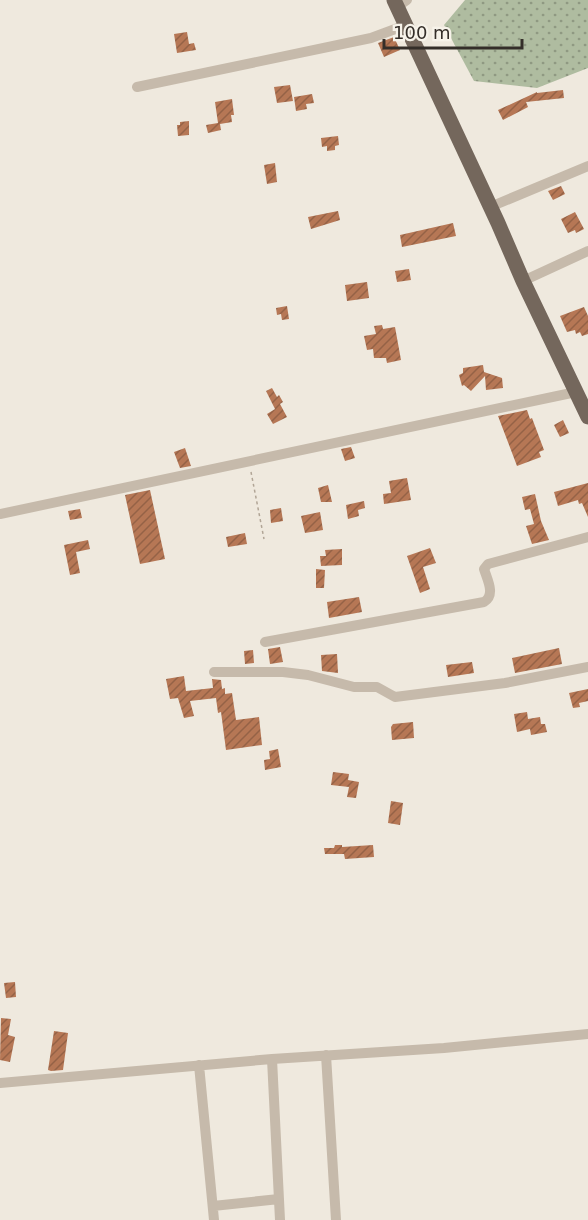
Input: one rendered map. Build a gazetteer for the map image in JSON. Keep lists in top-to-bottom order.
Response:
{
  "scale_bar": "100 m"
}
